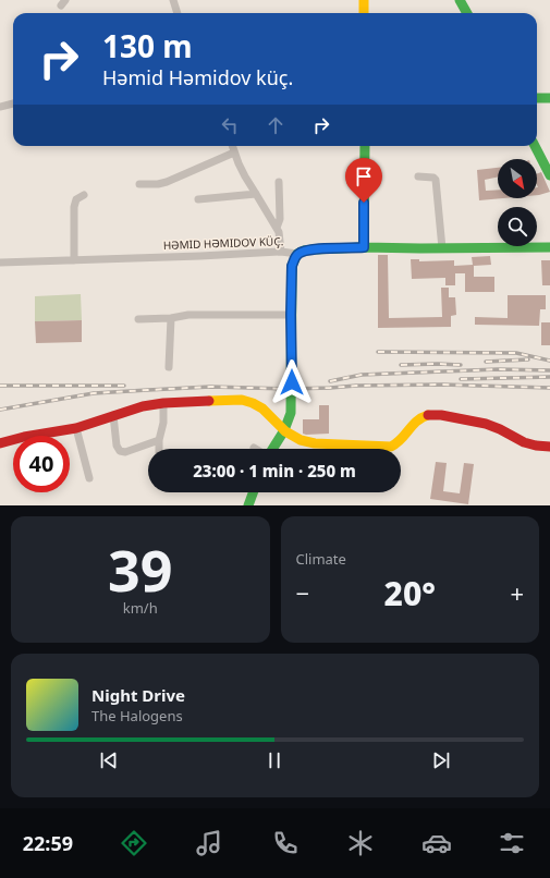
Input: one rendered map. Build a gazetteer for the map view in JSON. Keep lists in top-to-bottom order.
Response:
{
  "streets": {
    "street": ["HƏMID HƏMIDOV KÜÇ."]
  },
  "north": "bottom right",
  "page": {
    "turn": ["130 m", "Həmid Həmidov küç."],
    "limit": "40",
    "trip": "23:00 · 1 min · 250 m",
    "tile": [
      ["39", "km/h"],
      "Climate"
    ],
    "heat": ["−", "20°", "+"],
    "song": ["Night Drive", "The Halogens"],
    "tabs": "22:59"
  }
}
